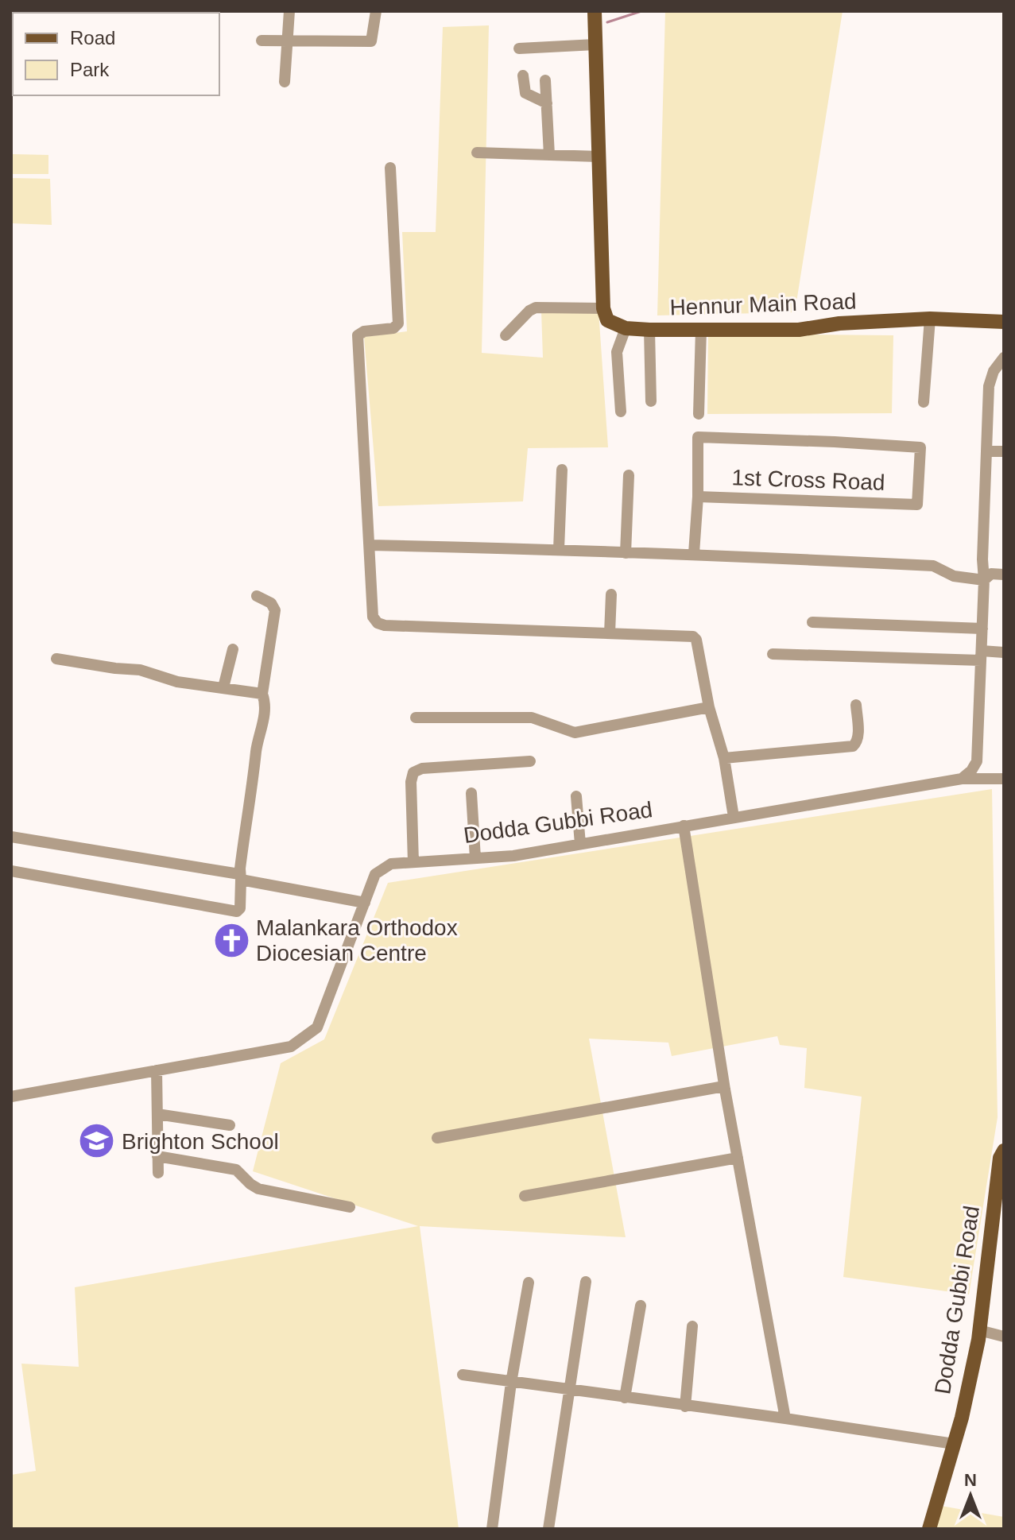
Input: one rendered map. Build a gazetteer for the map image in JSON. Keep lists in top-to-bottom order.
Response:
{
  "streets": {
    "main road": ["Hennur Main Road", "Dodda Gubbi Road"],
    "street": ["1st Cross Road"]
  },
  "places": {
    "church": ["Malankara Orthodox Diocesian Centre"],
    "school or university": ["Brighton School"]
  },
  "legend": ["Road", "Park"],
  "north": "top"
}
